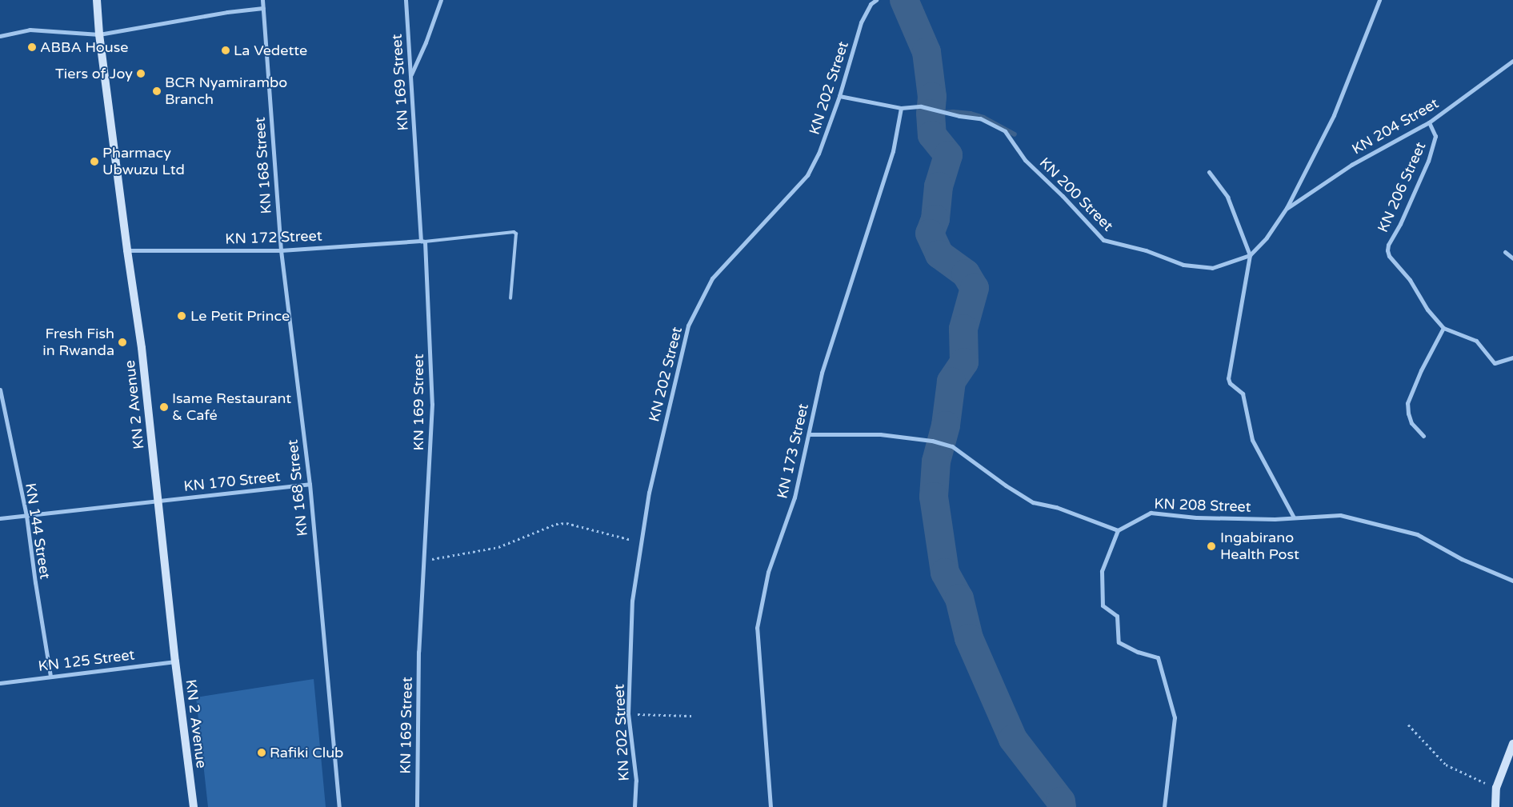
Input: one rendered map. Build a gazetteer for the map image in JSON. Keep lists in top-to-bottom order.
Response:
{
  "streets": {
    "main road": ["KN 2 Avenue"],
    "street": [
      "KN 169 Street",
      "KN 202 Street",
      "KN 204 Street",
      "KN 168 Street",
      "KN 206 Street",
      "KN 200 Street",
      "KN 172 Street",
      "KN 173 Street",
      "KN 170 Street",
      "KN 208 Street",
      "KN 144 Street",
      "KN 125 Street"
    ]
  },
  "crossings": [
    ["KN 169 Street", "KN 172 Street"],
    ["KN 202 Street", "KN 200 Street"],
    ["KN 204 Street", "KN 206 Street"],
    ["KN 204 Street", "KN 200 Street"],
    ["KN 168 Street", "KN 172 Street"],
    ["KN 168 Street", "KN 170 Street"],
    ["KN 200 Street", "KN 173 Street"],
    ["KN 172 Street", "KN 2 Avenue"],
    ["KN 2 Avenue", "KN 170 Street"],
    ["KN 2 Avenue", "KN 125 Street"],
    ["KN 170 Street", "KN 144 Street"],
    ["KN 144 Street", "KN 125 Street"]
  ],
  "places": [
    "ABBA House",
    "La Vedette",
    "Tiers of Joy",
    "BCR Nyamirambo Branch",
    "Pharmacy Ubwuzu Ltd",
    "Le Petit Prince",
    "Fresh Fish in Rwanda",
    "Isame Restaurant & Café",
    "Ingabirano Health Post",
    "Rafiki Club"
  ]
}
